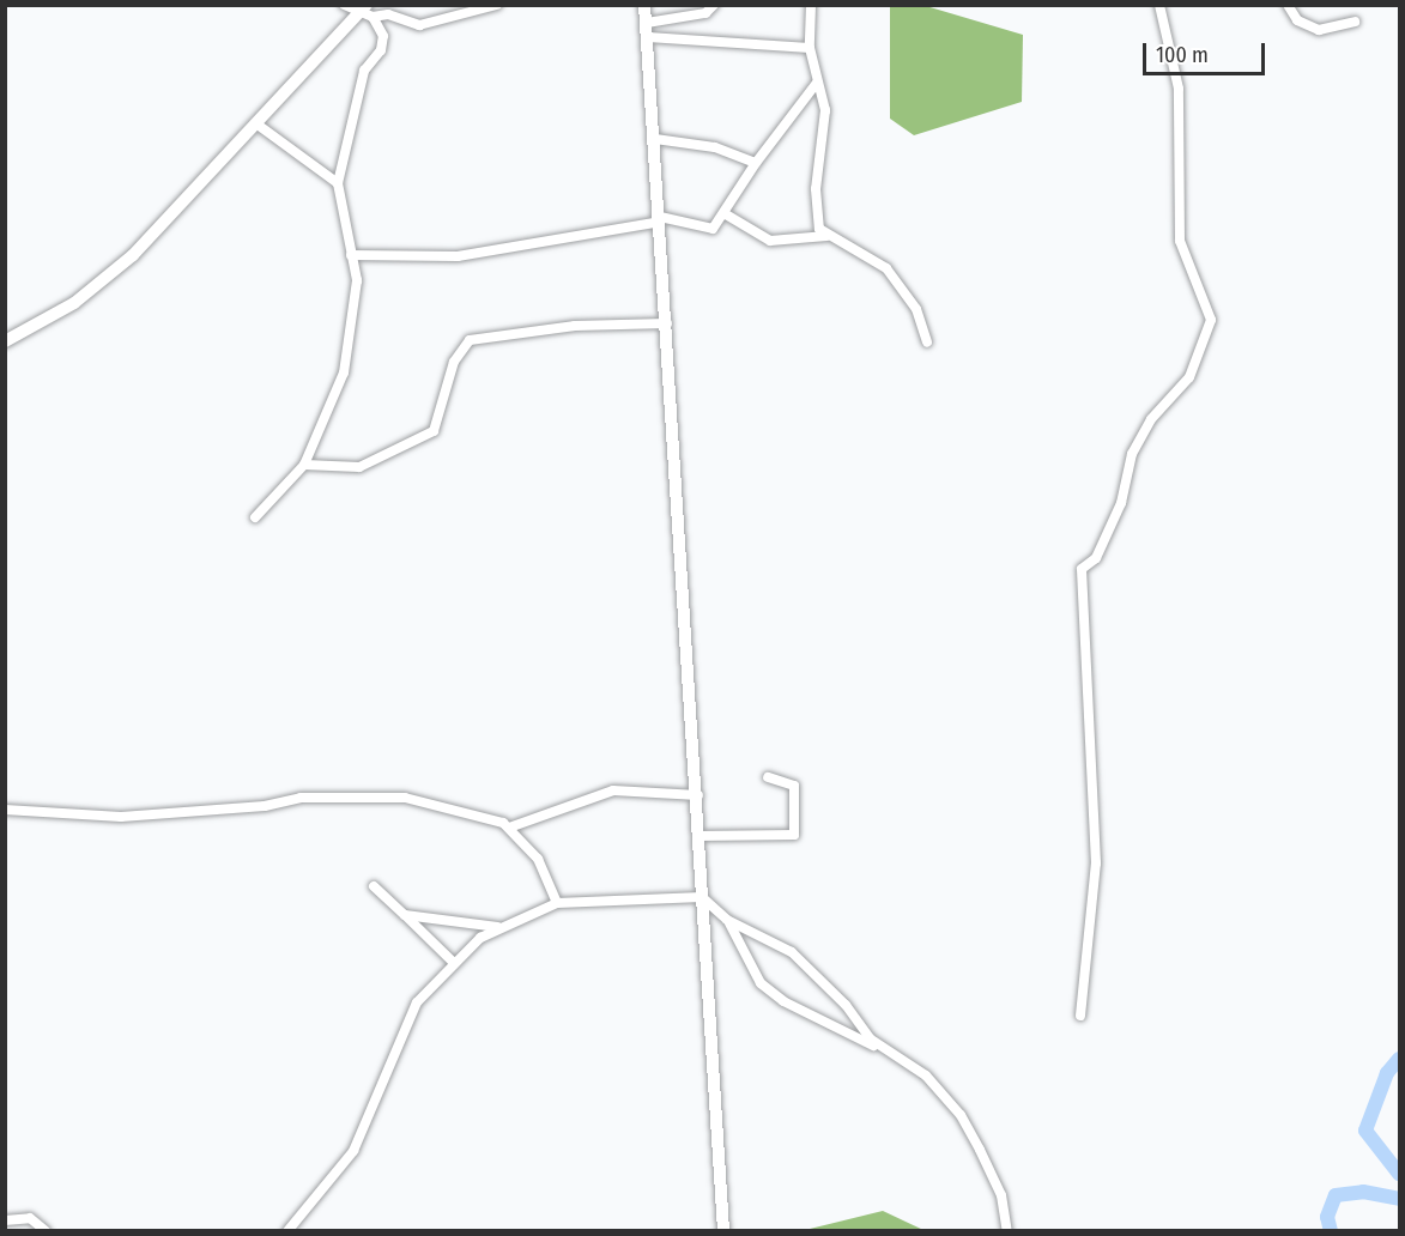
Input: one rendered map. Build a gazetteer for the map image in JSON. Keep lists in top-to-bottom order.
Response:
{
  "scale_bar": "100 m"
}
